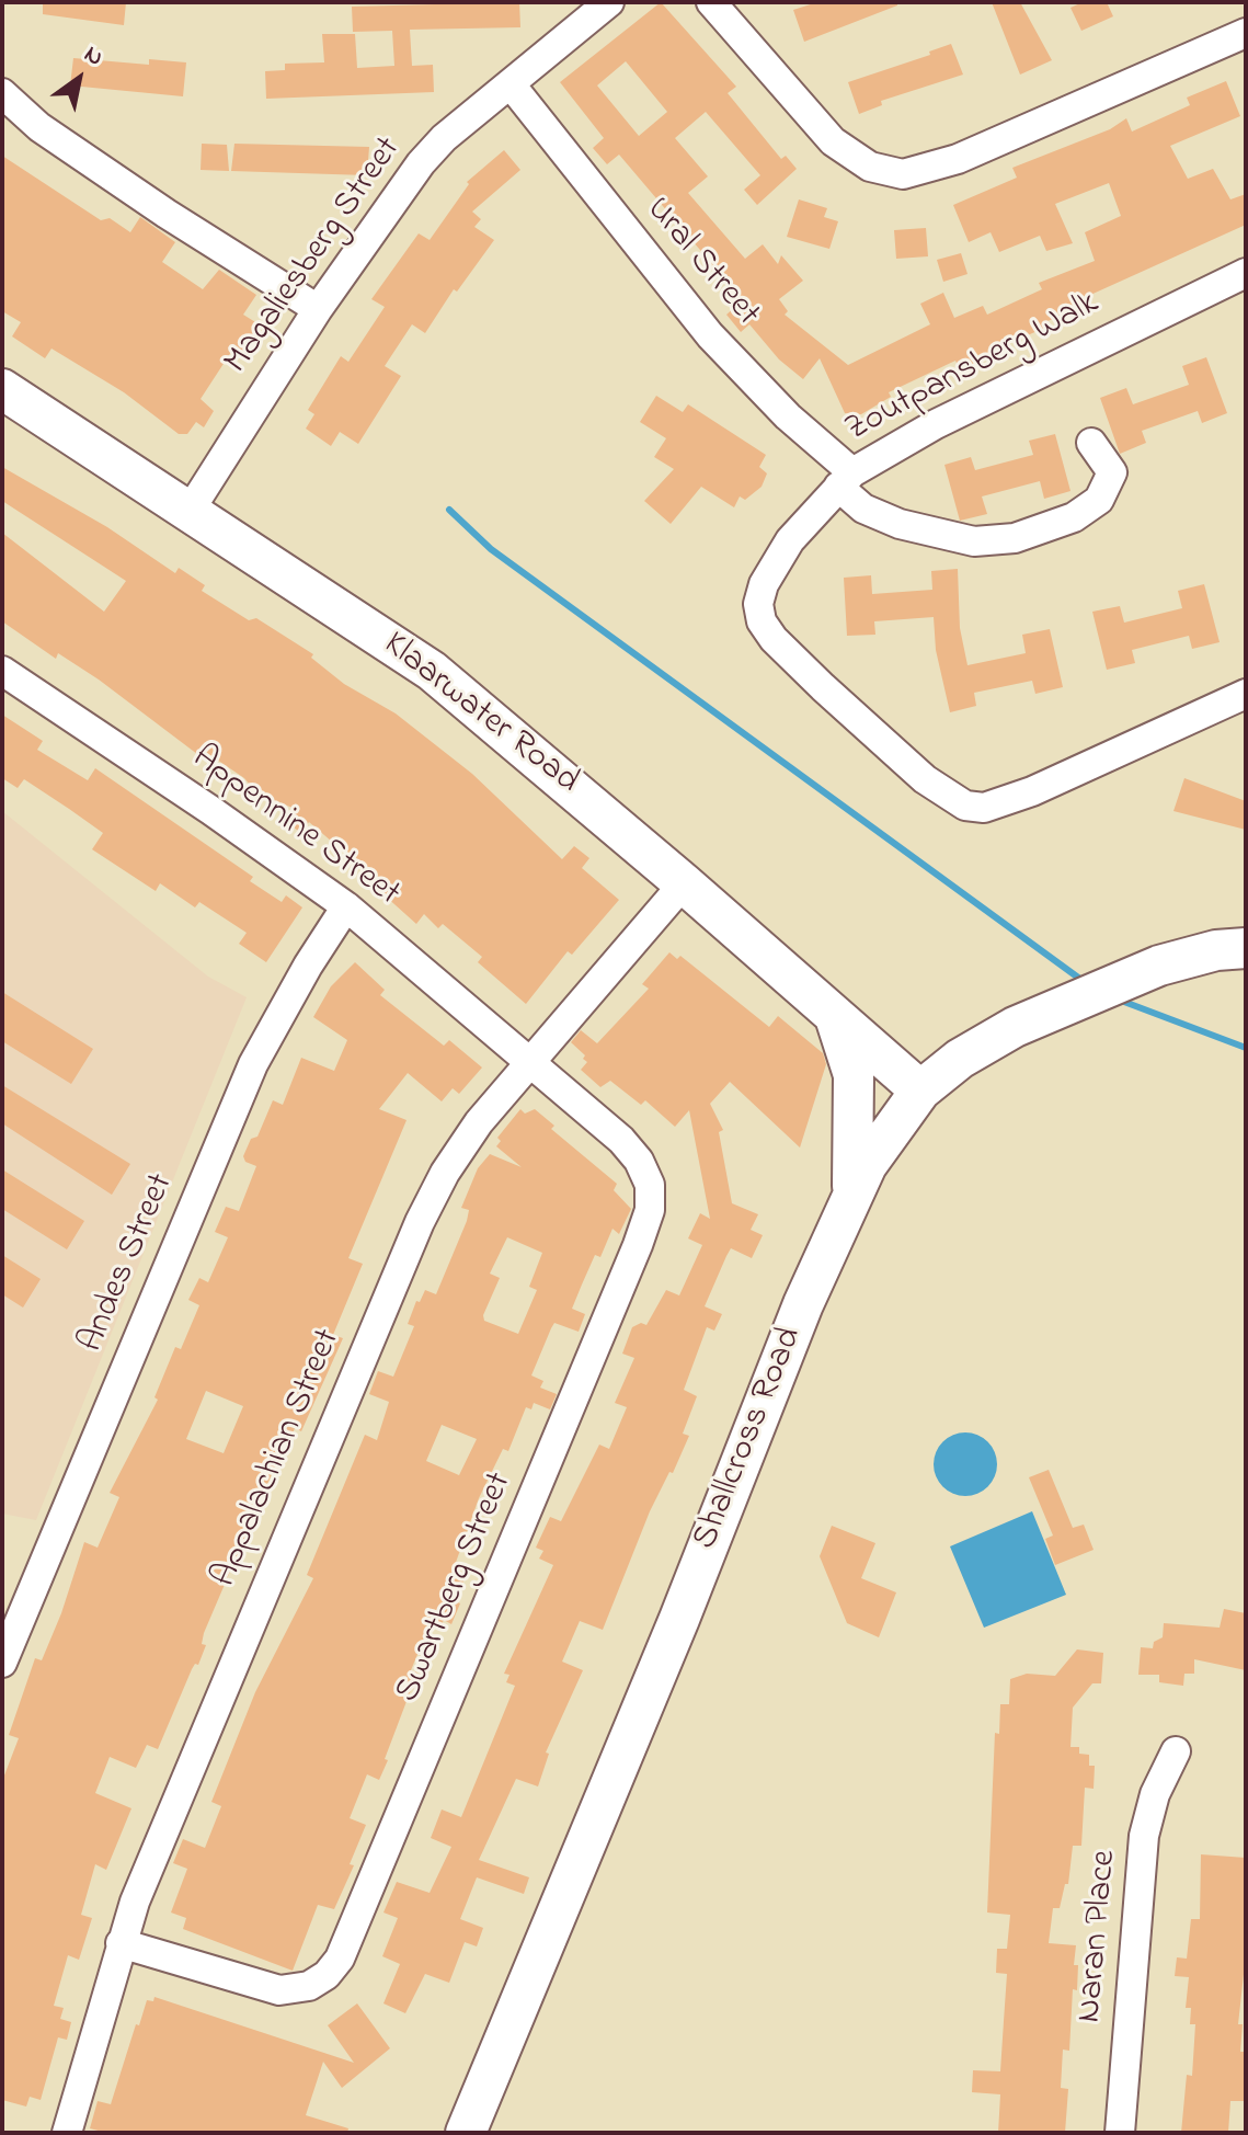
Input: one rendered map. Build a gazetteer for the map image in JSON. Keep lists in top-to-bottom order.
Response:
{
  "streets": {
    "street": [
      "Magaliesberg Street",
      "Ural Street",
      "Zoutpansberg Walk",
      "Klaarwater Road",
      "Appennine Street",
      "Andes Street",
      "Shallcross Road",
      "Appalachian Street",
      "Swartberg Street",
      "Naran Place"
    ]
  },
  "crossings": [
    ["Magaliesberg Street", "Ural Street"],
    ["Magaliesberg Street", "Klaarwater Road"],
    ["Ural Street", "Zoutpansberg Walk"],
    ["Klaarwater Road", "Shallcross Road"],
    ["Klaarwater Road", "Appalachian Street"],
    ["Appennine Street", "Andes Street"],
    ["Appennine Street", "Appalachian Street"],
    ["Appennine Street", "Swartberg Street"],
    ["Appalachian Street", "Swartberg Street"]
  ],
  "north": "top right"
}
